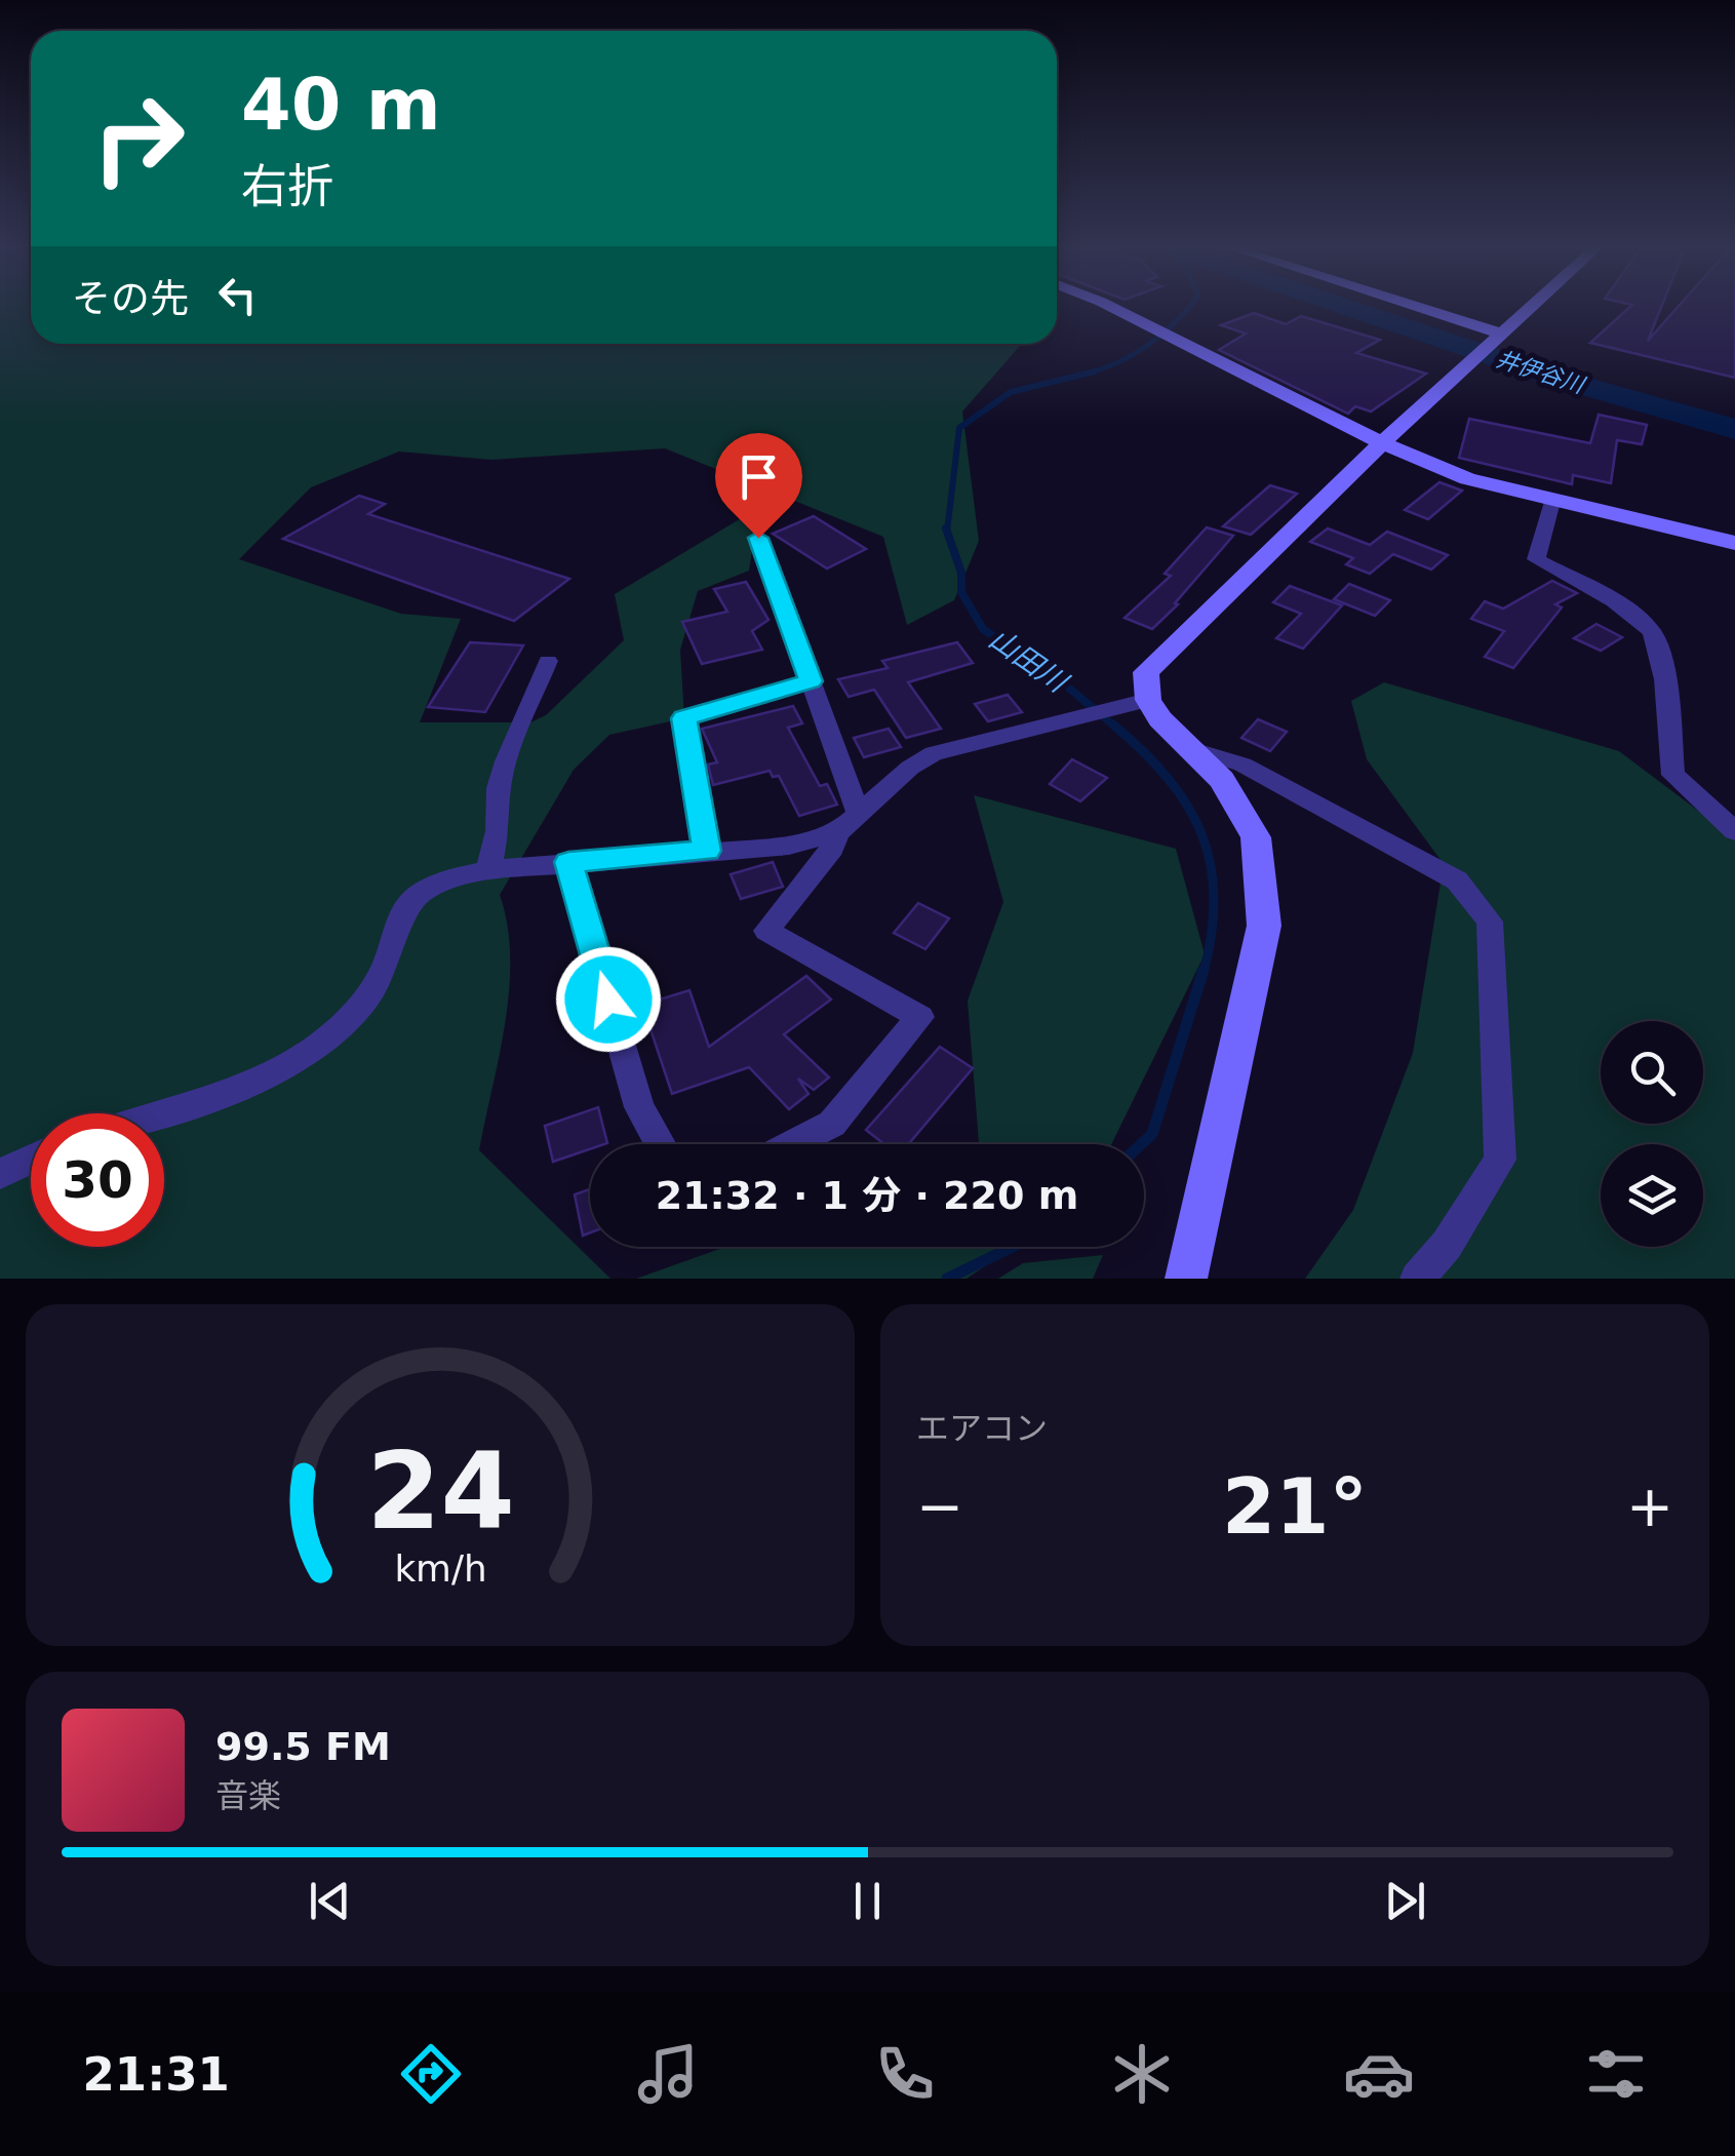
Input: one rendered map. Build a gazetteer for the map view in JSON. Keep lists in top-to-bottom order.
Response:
{
  "water": ["井伊谷川", "山田川"],
  "page": {
    "turn": ["40 m", "右折"],
    "then": "その先",
    "limit": "30",
    "trip": "21:32 · 1 分 · 220 m",
    "tile": "エアコン",
    "heat": ["−", "21°", "+"],
    "song": ["99.5 FM", "音楽"],
    "tabs": "21:31",
    "gauge": ["24", "km/h"]
  }
}
